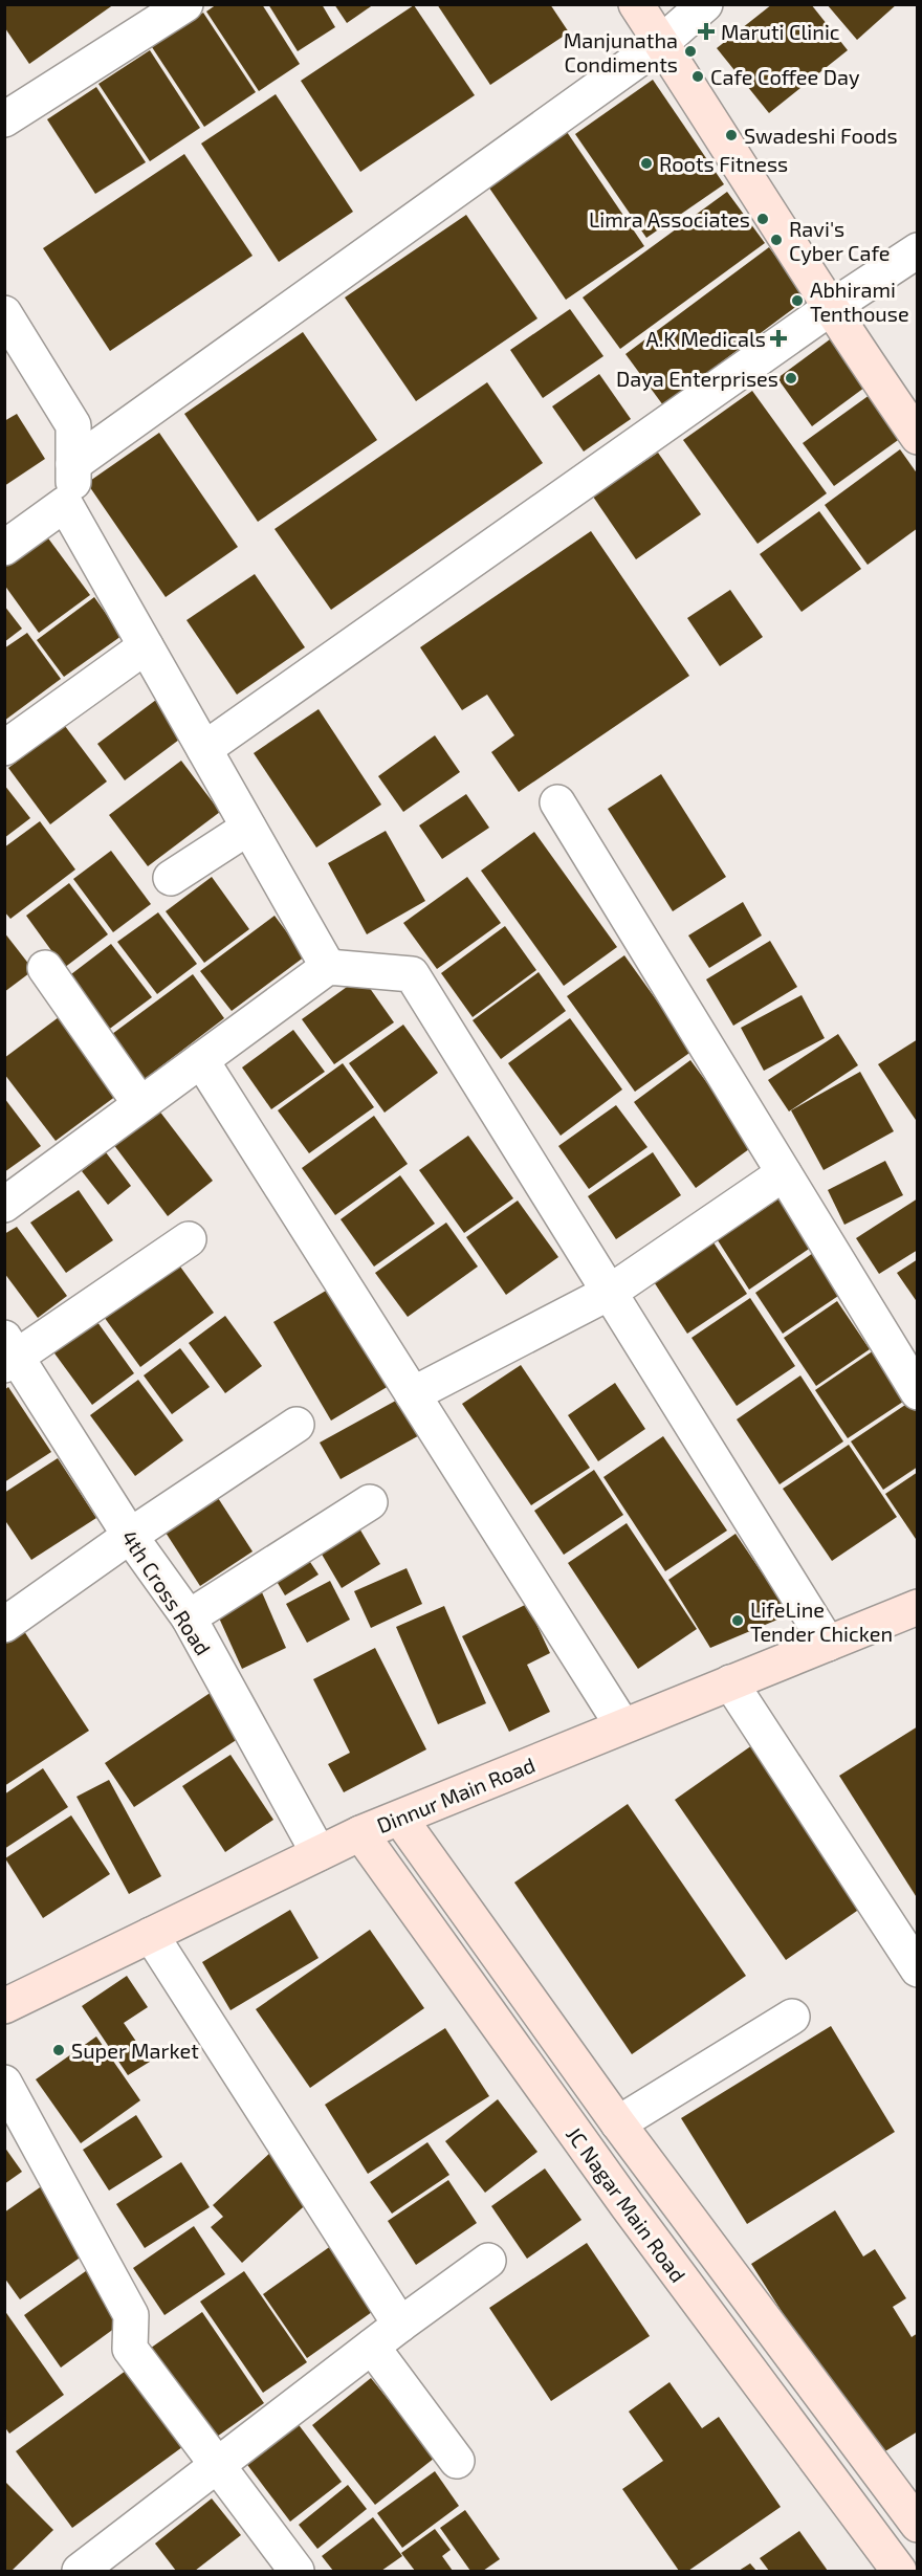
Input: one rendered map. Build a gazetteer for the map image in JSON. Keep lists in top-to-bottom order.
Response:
{
  "streets": {
    "main road": ["Dinnur Main Road", "JC Nagar Main Road"],
    "street": ["4th Cross Road"]
  },
  "crossings": [
    ["4th Cross Road", "Dinnur Main Road"],
    ["Dinnur Main Road", "JC Nagar Main Road"]
  ],
  "places": {
    "health": ["Maruti Clinic", "A.K Medicals"],
    "other": [
      "Manjunatha Condiments",
      "Cafe Coffee Day",
      "Swadeshi Foods",
      "Roots Fitness",
      "Limra Associates",
      "Ravi's Cyber Cafe",
      "Abhirami Tenthouse",
      "Daya Enterprises",
      "LifeLine Tender Chicken",
      "Super Market"
    ]
  }
}
